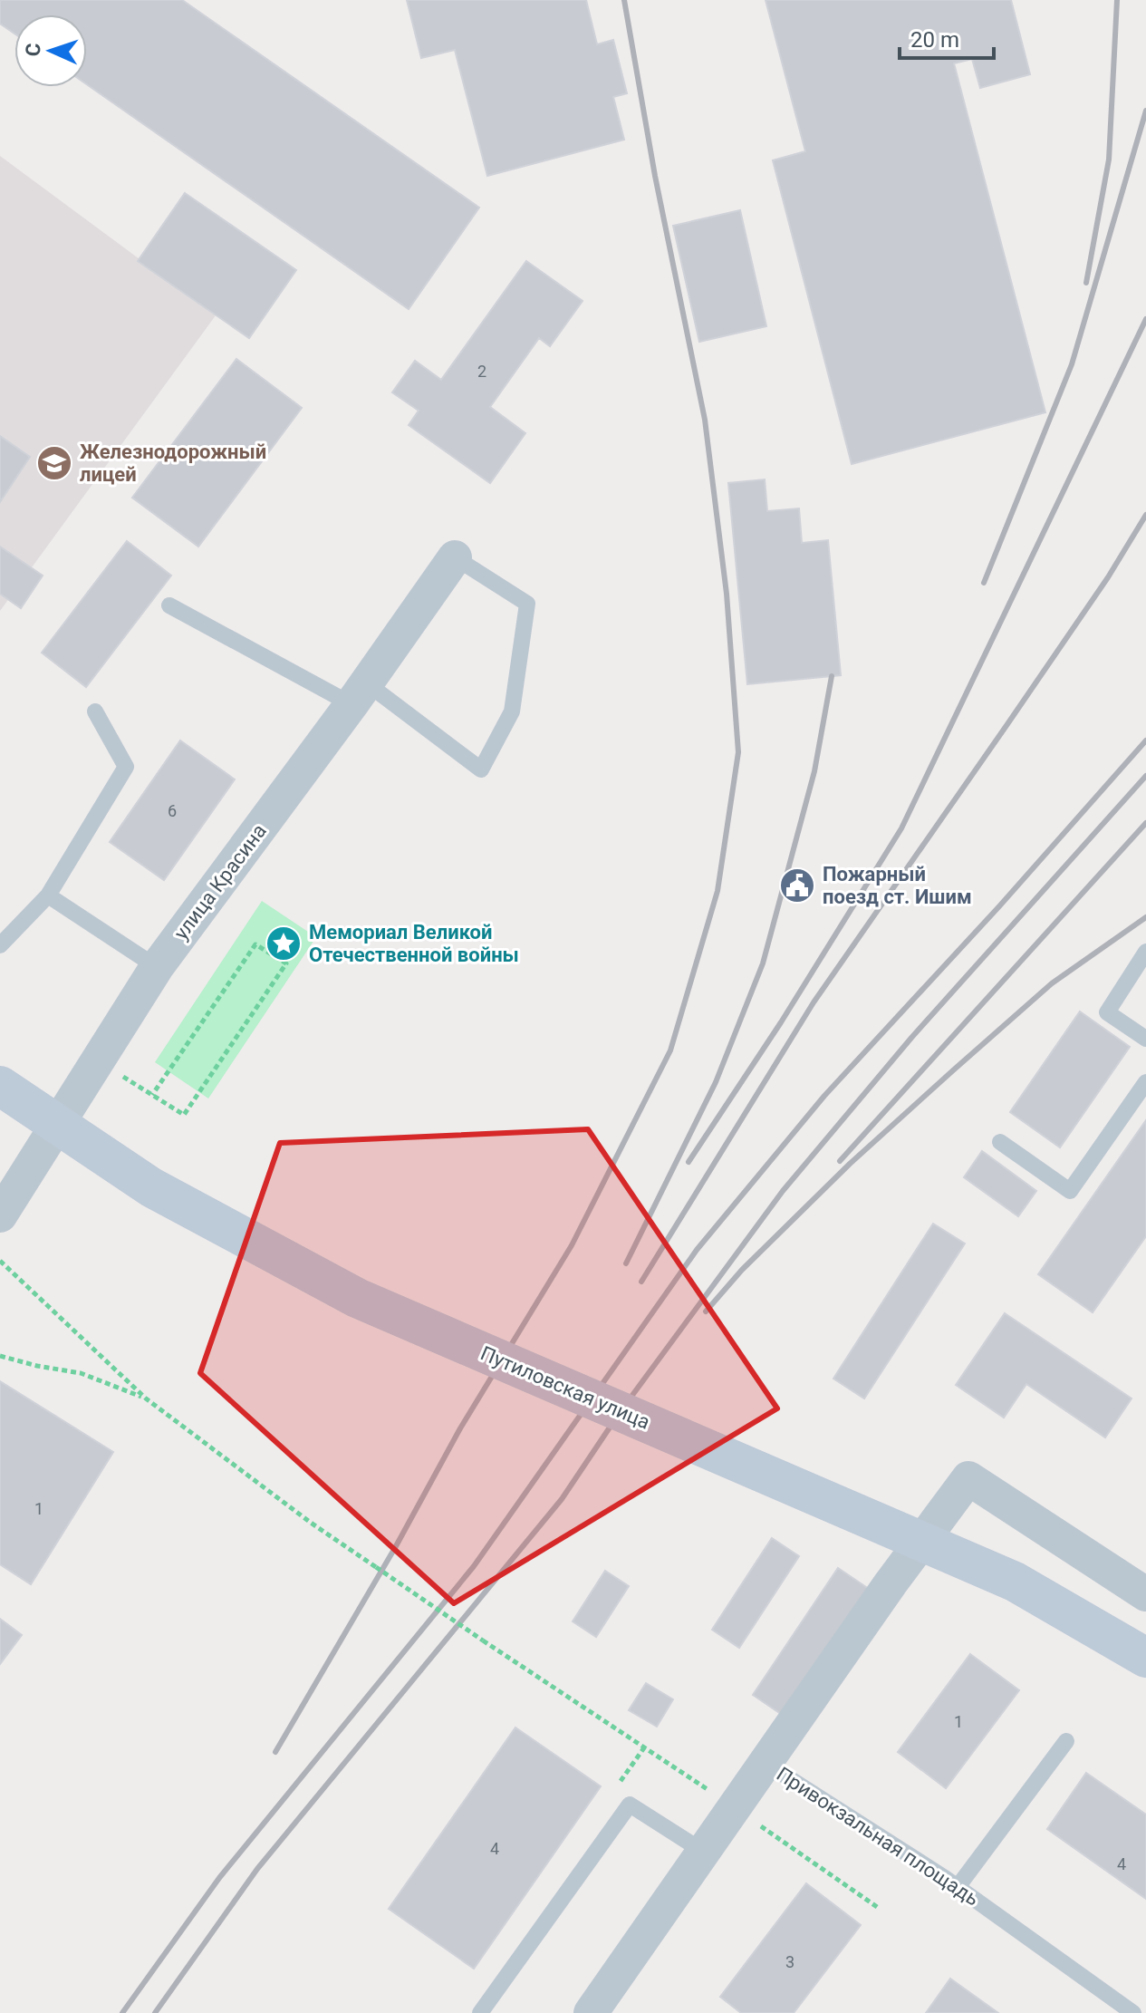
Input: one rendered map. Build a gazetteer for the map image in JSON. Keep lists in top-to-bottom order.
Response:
{
  "streets": {
    "main road": ["Путиловская улица"],
    "street": ["улица Красина", "Привокзальная площадь"]
  },
  "places": {
    "school or university": ["Железнодорожный лицей"],
    "public building": ["Пожарный поезд ст. Ишим"],
    "place": ["Мемориал Великой Отечественной войны"]
  },
  "house_numbers": [
    "2",
    "6",
    "1",
    "1",
    "4",
    "4",
    "3"
  ],
  "scale_bar": "20 m",
  "north": "left"
}
